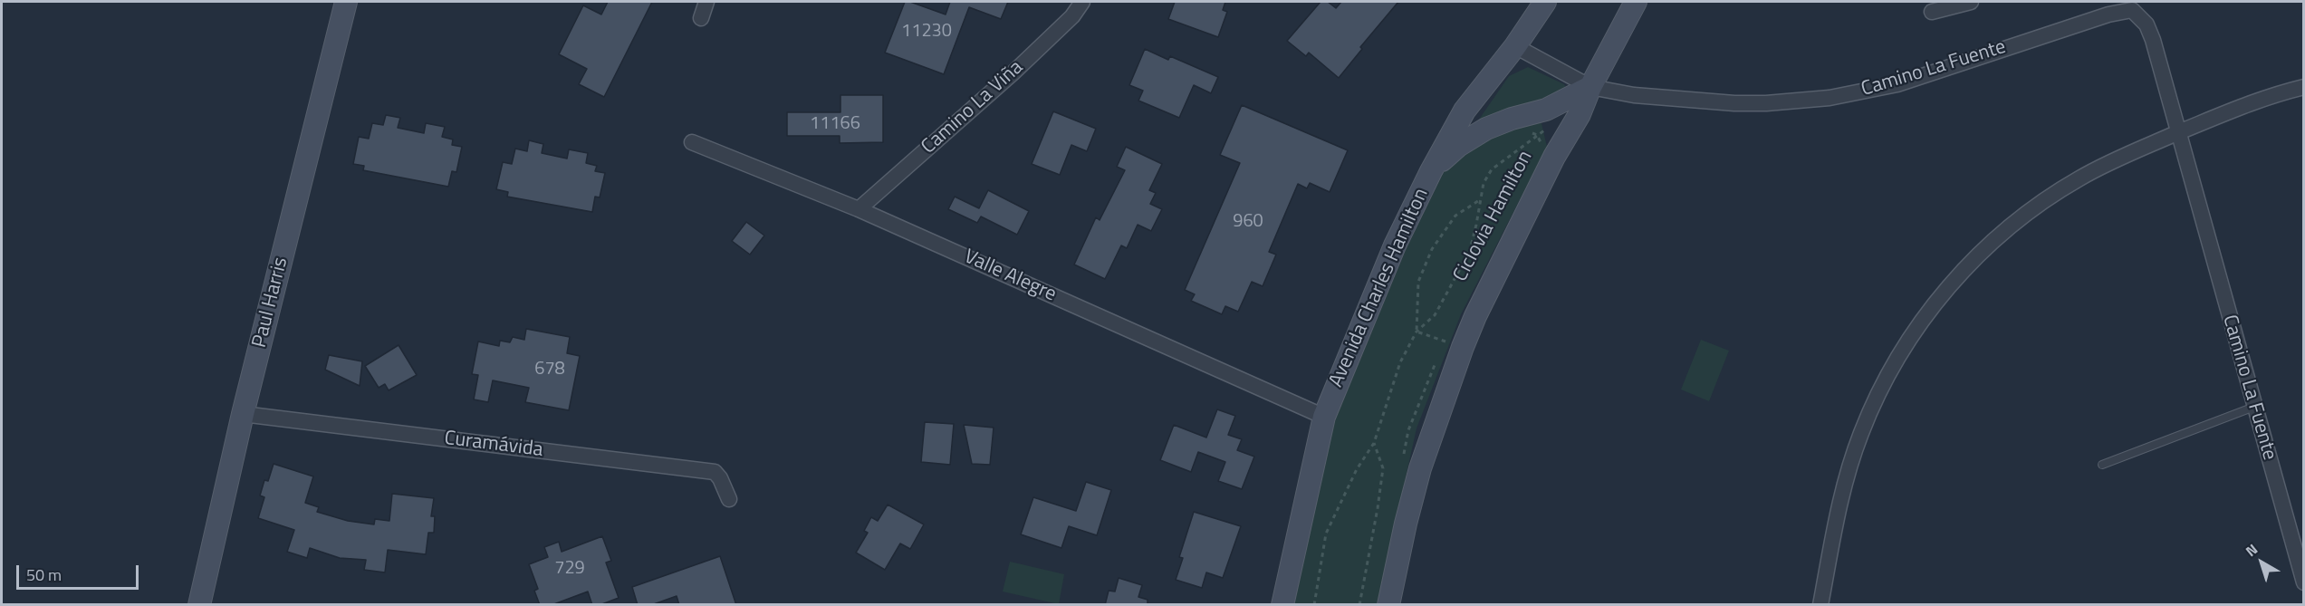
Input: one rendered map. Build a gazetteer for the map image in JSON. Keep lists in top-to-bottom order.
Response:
{
  "streets": {
    "main road": ["Avenida Charles Hamilton", "Paul Harris"],
    "street": [
      "Camino La Fuente",
      "Camino La Viña",
      "Valle Alegre",
      "Curamávida"
    ],
    "path": ["Ciclovia Hamilton"]
  },
  "crossings": [
    ["Camino La Fuente", "Avenida Charles Hamilton"],
    ["Camino La Viña", "Valle Alegre"],
    ["Valle Alegre", "Avenida Charles Hamilton"],
    ["Paul Harris", "Curamávida"]
  ],
  "house_numbers": [
    "11230",
    "11166",
    "960",
    "678",
    "729"
  ],
  "scale_bar": "50 m",
  "north": "top left"
}
